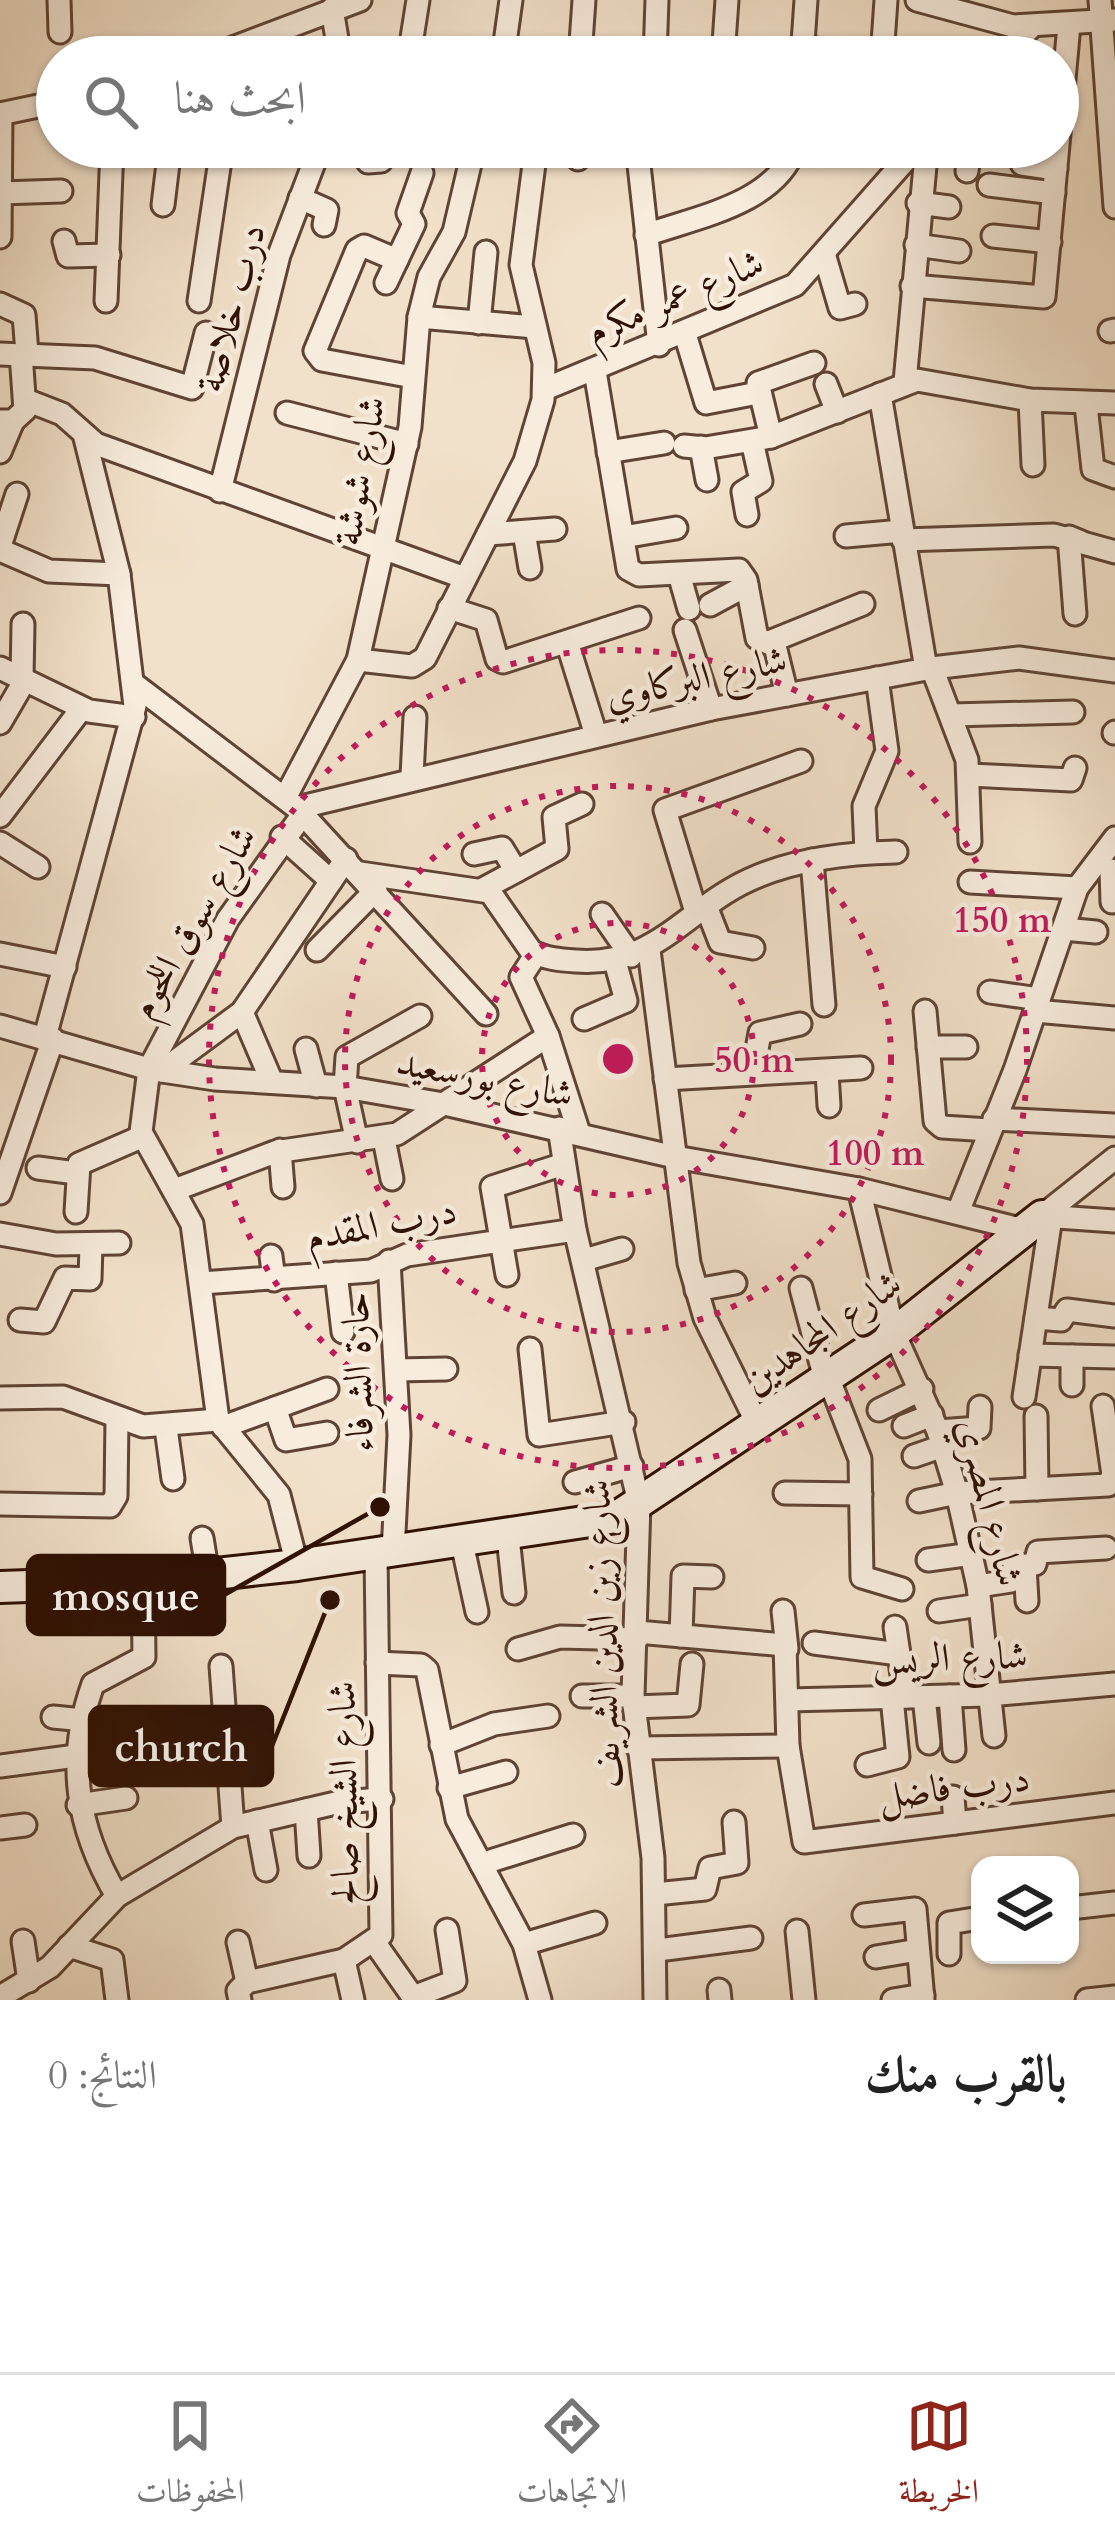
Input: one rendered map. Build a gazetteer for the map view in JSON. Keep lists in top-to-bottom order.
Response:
{
  "streets": {
    "street": [
      "شارع عمر مكرم",
      "درب خلاصة",
      "شارع شوشة",
      "شارع البركاوي",
      "شارع سوق اللحوم",
      "شارع بورسعيد",
      "درب المقدم",
      "شارع المجاهدين",
      "حارة الشرفاء",
      "شارع المصري",
      "شارع زين الدين الشريف",
      "شارع الريس",
      "درب فاضل",
      "شارع الشيخ صالح"
    ]
  },
  "crossings": [
    ["شارع عمر مكرم", "شارع شوشة"],
    ["شارع شوشة", "شارع البركاوي"],
    ["شارع شوشة", "شارع سوق اللحوم"],
    ["شارع البركاوي", "شارع سوق اللحوم"],
    ["شارع سوق اللحوم", "شارع بورسعيد"],
    ["شارع بورسعيد", "شارع المجاهدين"],
    ["شارع بورسعيد", "شارع المصري"],
    ["شارع بورسعيد", "شارع زين الدين الشريف"],
    ["درب المقدم", "حارة الشرفاء"],
    ["درب المقدم", "شارع زين الدين الشريف"],
    ["شارع المجاهدين", "حارة الشرفاء"],
    ["شارع المجاهدين", "شارع المصري"],
    ["شارع المجاهدين", "شارع زين الدين الشريف"],
    ["شارع المجاهدين", "شارع الشيخ صالح"],
    ["حارة الشرفاء", "شارع الشيخ صالح"],
    ["شارع المصري", "شارع الريس"]
  ],
  "places": ["mosque", "church"],
  "page": {
    "search": "ابحث هنا",
    "heading": ["بالقرب منك", "النتائج: 0"],
    "nav": ["الخريطة", "الاتجاهات", "المحفوظات"]
  },
  "rings": ["150 m", "50 m", "100 m"]
}
